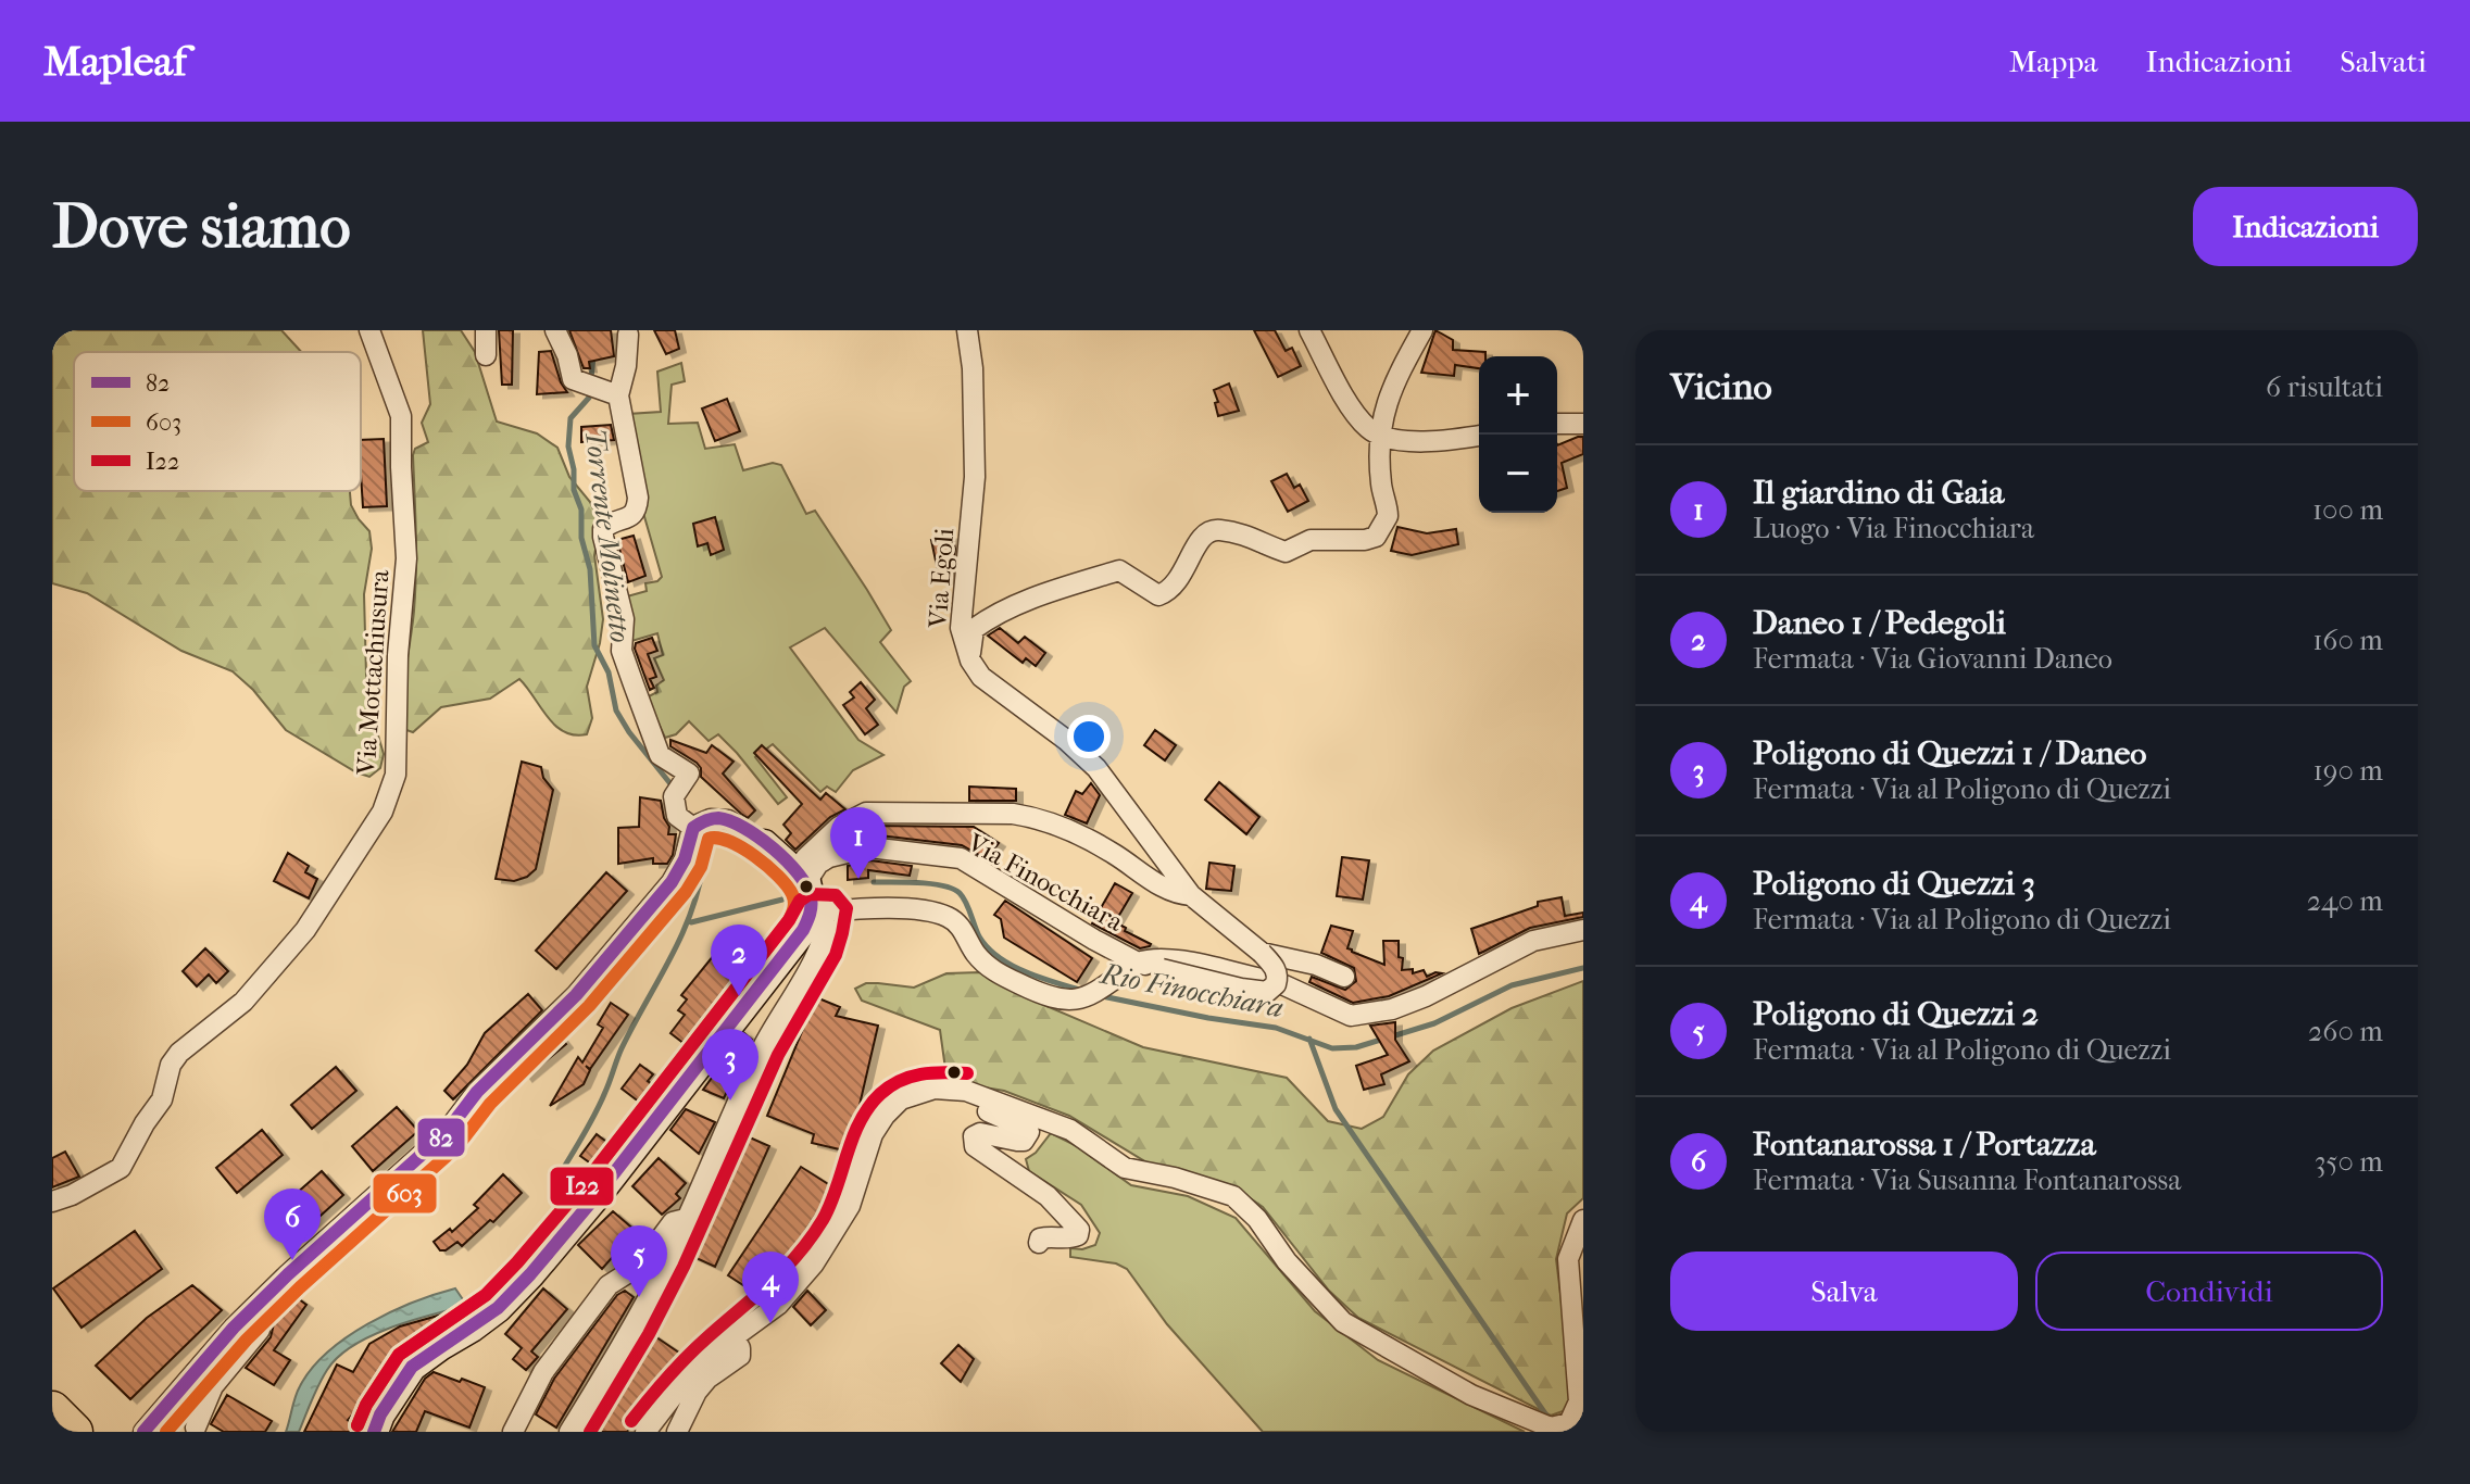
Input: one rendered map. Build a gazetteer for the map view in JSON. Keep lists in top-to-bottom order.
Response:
{
  "streets": {
    "street": ["Via Egoli", "Via Mottachiusura", "Via Finocchiara"]
  },
  "crossings": [
    ["Via Egoli", "Via Finocchiara"]
  ],
  "water": ["Torrente Molinetto", "Rio Finocchiara"],
  "lines": ["transit line 82", "transit line 603", "transit line I22"],
  "legend": ["82", "603", "I22"],
  "page": {
    "header": "Mapleaf",
    "nav": ["Mappa", "Indicazioni", "Salvati"],
    "buttons": [
      "Indicazioni",
      ["Salva", "Condividi"]
    ],
    "title": "Dove siamo",
    "heading": ["Vicino", "6 risultati"],
    "map_buttons": ["+", "−"],
    "list": [
      {
        "mark": "1",
        "name": "Il giardino di Gaia",
        "note": "Luogo · Via Finocchiara",
        "value": "100 m"
      },
      {
        "mark": "2",
        "name": "Daneo 1 / Pedegoli",
        "note": "Fermata · Via Giovanni Daneo",
        "value": "160 m"
      },
      {
        "mark": "3",
        "name": "Poligono di Quezzi 1 / Daneo",
        "note": "Fermata · Via al Poligono di Quezzi",
        "value": "190 m"
      },
      {
        "mark": "4",
        "name": "Poligono di Quezzi 3",
        "note": "Fermata · Via al Poligono di Quezzi",
        "value": "240 m"
      },
      {
        "mark": "5",
        "name": "Poligono di Quezzi 2",
        "note": "Fermata · Via al Poligono di Quezzi",
        "value": "260 m"
      },
      {
        "mark": "6",
        "name": "Fontanarossa 1 / Portazza",
        "note": "Fermata · Via Susanna Fontanarossa",
        "value": "350 m"
      }
    ],
    "pins": [
      "1",
      "2",
      "3",
      "6",
      "5",
      "4"
    ]
  }
}
